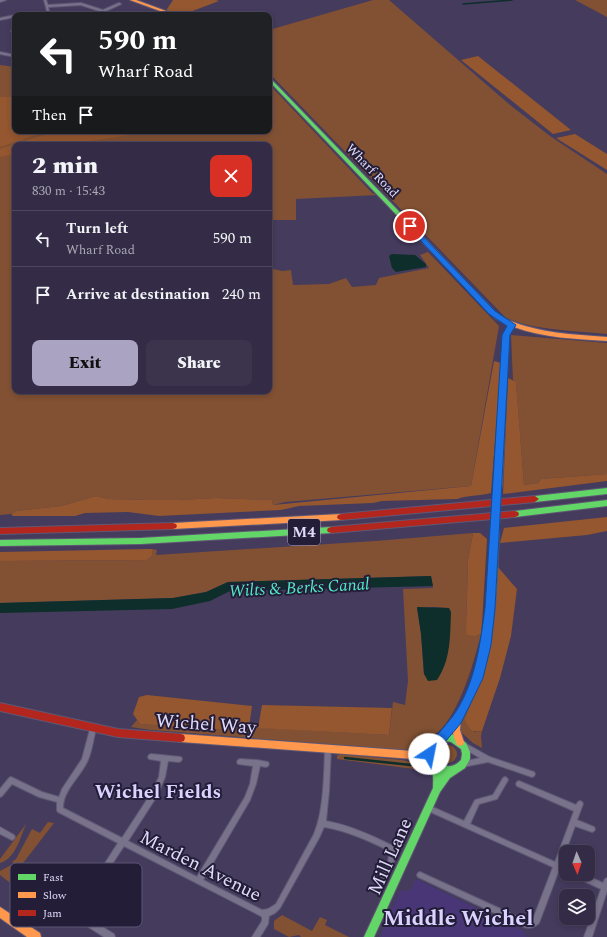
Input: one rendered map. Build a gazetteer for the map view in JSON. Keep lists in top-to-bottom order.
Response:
{
  "streets": {
    "main road": [
      "Wharf Road",
      "M4",
      "Wichel Way",
      "Mill Lane"
    ],
    "street": ["Marden Avenue"]
  },
  "crossings": [
    ["Wichel Way", "Mill Lane"],
    ["Wichel Way", "Marden Avenue"]
  ],
  "districts": ["Wichel Fields", "Middle Wichel"],
  "water": ["Wilts & Berks Canal"],
  "legend": ["Fast", "Slow", "Jam"],
  "north": "bottom",
  "page": {
    "turn": ["590 m", "Wharf Road"],
    "then": "Then",
    "heading": ["2 min", "830 m · 15:43"],
    "list": [
      {
        "name": "Turn left",
        "note": "Wharf Road",
        "value": "590 m"
      },
      {
        "name": "Arrive at destination",
        "value": "240 m"
      }
    ],
    "buttons": ["Exit", "Share"]
  }
}
